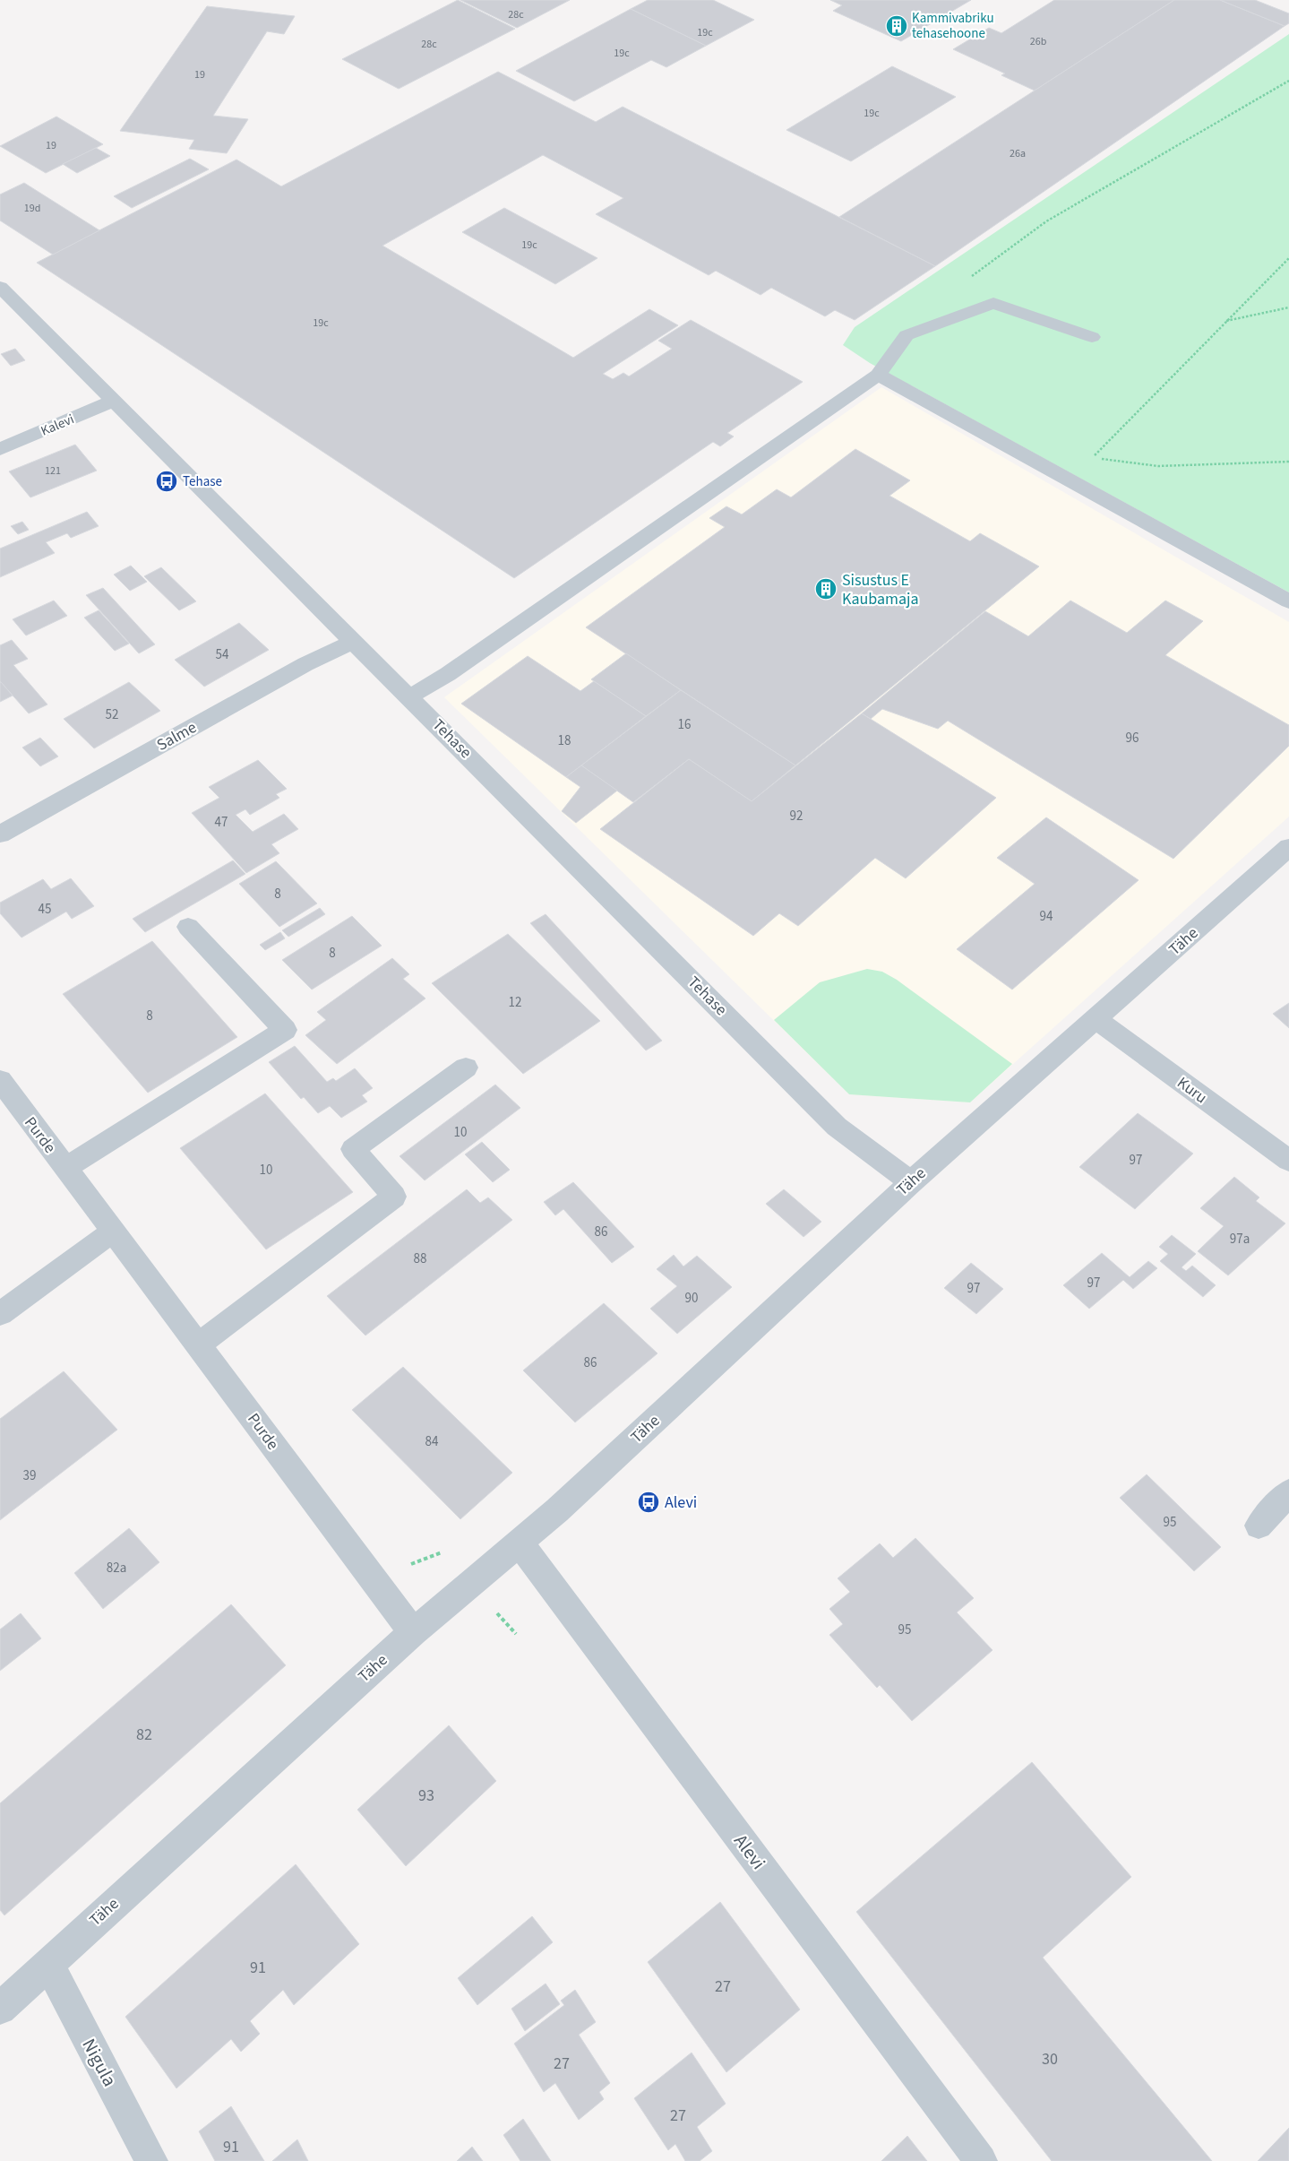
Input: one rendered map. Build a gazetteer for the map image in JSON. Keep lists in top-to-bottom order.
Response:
{
  "streets": {
    "street": [
      "Kalevi",
      "Salme",
      "Tehase",
      "Tähe",
      "Kuru",
      "Purde",
      "Alevi",
      "Nigula"
    ]
  },
  "crossings": [
    ["Kalevi", "Tehase"],
    ["Salme", "Tehase"],
    ["Tehase", "Tähe"],
    ["Tähe", "Kuru"],
    ["Tähe", "Purde"],
    ["Tähe", "Alevi"],
    ["Tähe", "Nigula"]
  ],
  "places": {
    "building": ["Kammivabriku tehasehoone", "Sisustus E Kaubamaja"],
    "bus stop": ["Tehase", "Alevi"]
  },
  "house_numbers": [
    "28c",
    "19c",
    "26b",
    "28c",
    "19c",
    "19",
    "19c",
    "19",
    "26a",
    "19d",
    "19c",
    "19c",
    "121",
    "54",
    "52",
    "16",
    "96",
    "18",
    "92",
    "47",
    "8",
    "45",
    "94",
    "8",
    "12",
    "8",
    "10",
    "97",
    "10",
    "86",
    "97a",
    "88",
    "97",
    "97",
    "90",
    "86",
    "84",
    "39",
    "95",
    "82a",
    "95",
    "82",
    "93",
    "91",
    "27",
    "30",
    "27",
    "27",
    "91"
  ]
}
